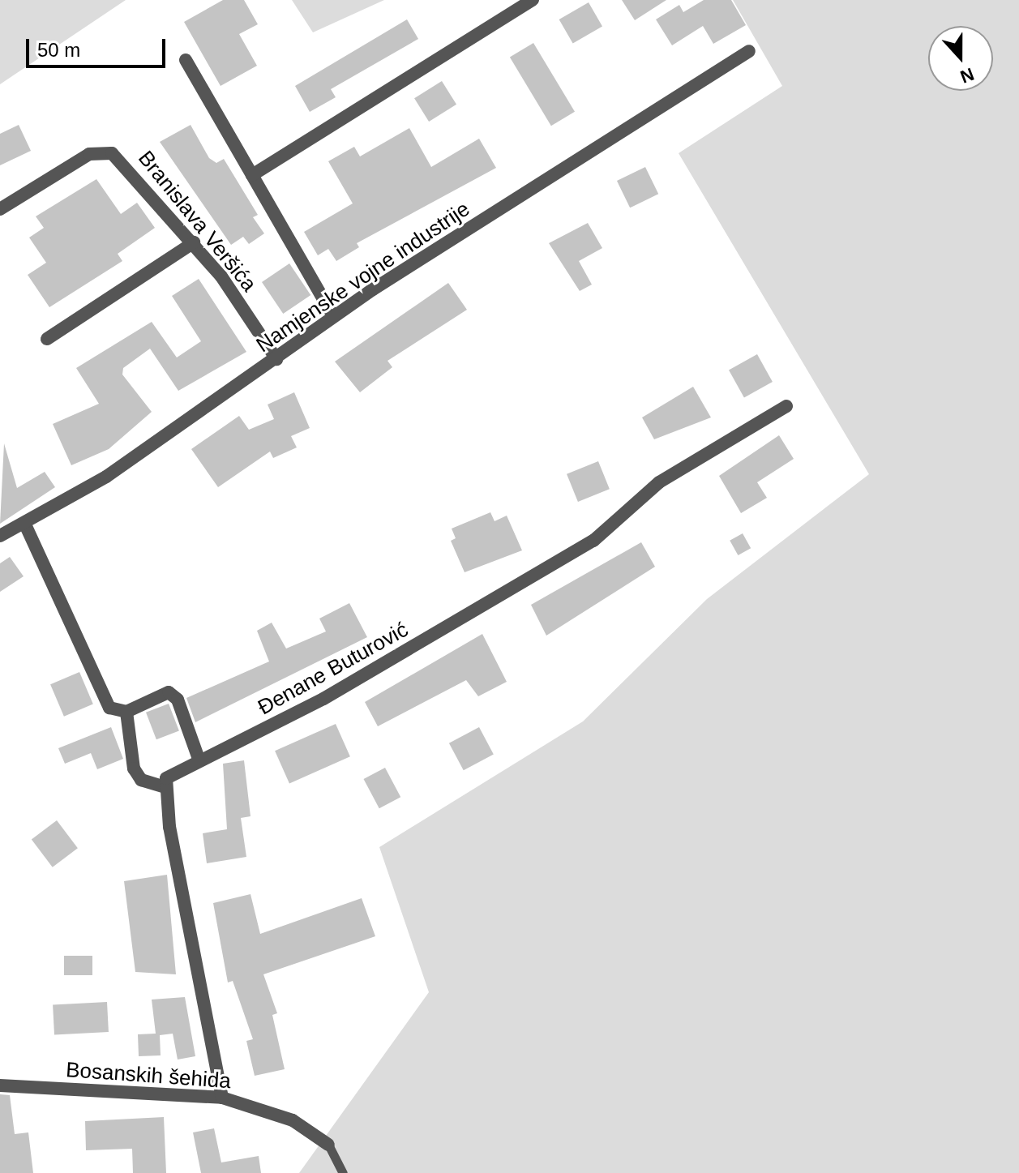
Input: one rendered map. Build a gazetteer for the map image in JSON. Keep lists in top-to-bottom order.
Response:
{
  "streets": {
    "street": [
      "Branislava Veršića",
      "Namjenske vojne industrije",
      "Đenane Buturović",
      "Bosanskih šehida"
    ]
  },
  "crossings": [
    ["Branislava Veršića", "Namjenske vojne industrije"]
  ],
  "scale_bar": "50 m",
  "north": "bottom"
}
